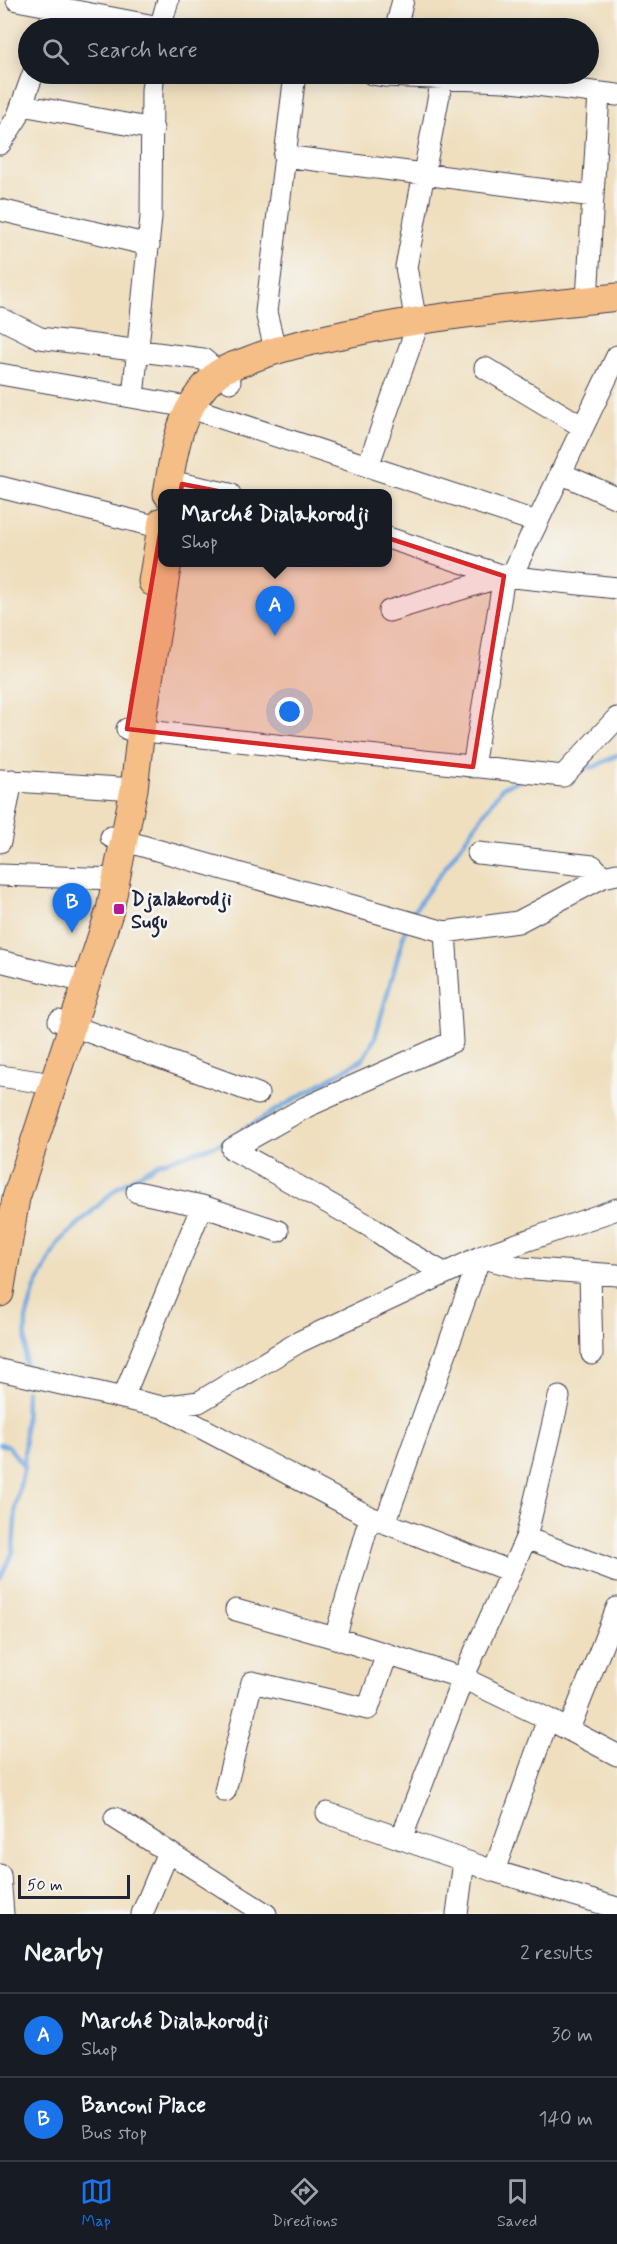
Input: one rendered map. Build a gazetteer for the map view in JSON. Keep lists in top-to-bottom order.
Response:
{
  "places": {
    "transit": ["Djalakorodji Sugu"]
  },
  "scale_bar": "50 m",
  "page": {
    "search": "Search here",
    "popup": ["Marché Dialakorodji", "Shop"],
    "pins": ["A", "B"],
    "scale": "50 m",
    "heading": ["Nearby", "2 results"],
    "list": [
      {
        "mark": "A",
        "name": "Marché Dialakorodji",
        "note": "Shop",
        "value": "30 m"
      },
      {
        "mark": "B",
        "name": "Banconi Place",
        "note": "Bus stop",
        "value": "140 m"
      }
    ],
    "nav": ["Map", "Directions", "Saved"]
  }
}
